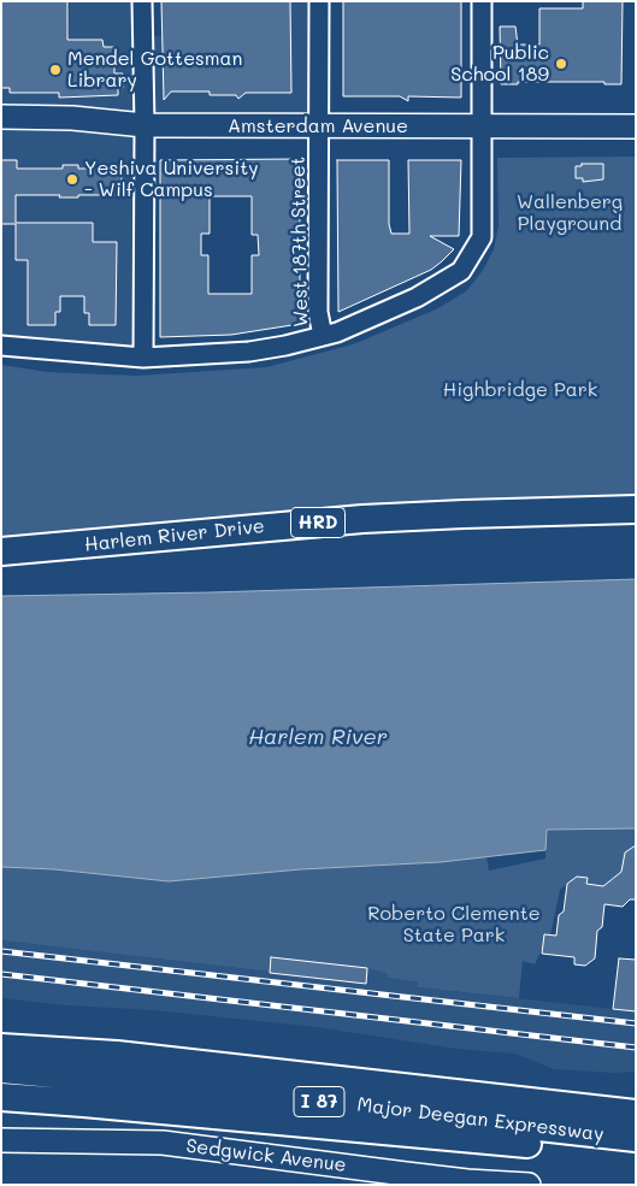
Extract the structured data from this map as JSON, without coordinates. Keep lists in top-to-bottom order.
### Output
{
  "streets": {
    "highway": [
      "HRD",
      "Harlem River Drive",
      "I 87",
      "Major Deegan Expressway"
    ],
    "main road": ["Amsterdam Avenue", "Sedgwick Avenue"],
    "street": ["West 187th Street"]
  },
  "crossings": [
    ["Amsterdam Avenue", "West 187th Street"]
  ],
  "water": ["Harlem River"],
  "parks": ["Wallenberg Playground", "Highbridge Park", "Roberto Clemente State Park"],
  "places": ["Public School 189", "Mendel Gottesman Library", "Yeshiva University - Wilf Campus"]
}
